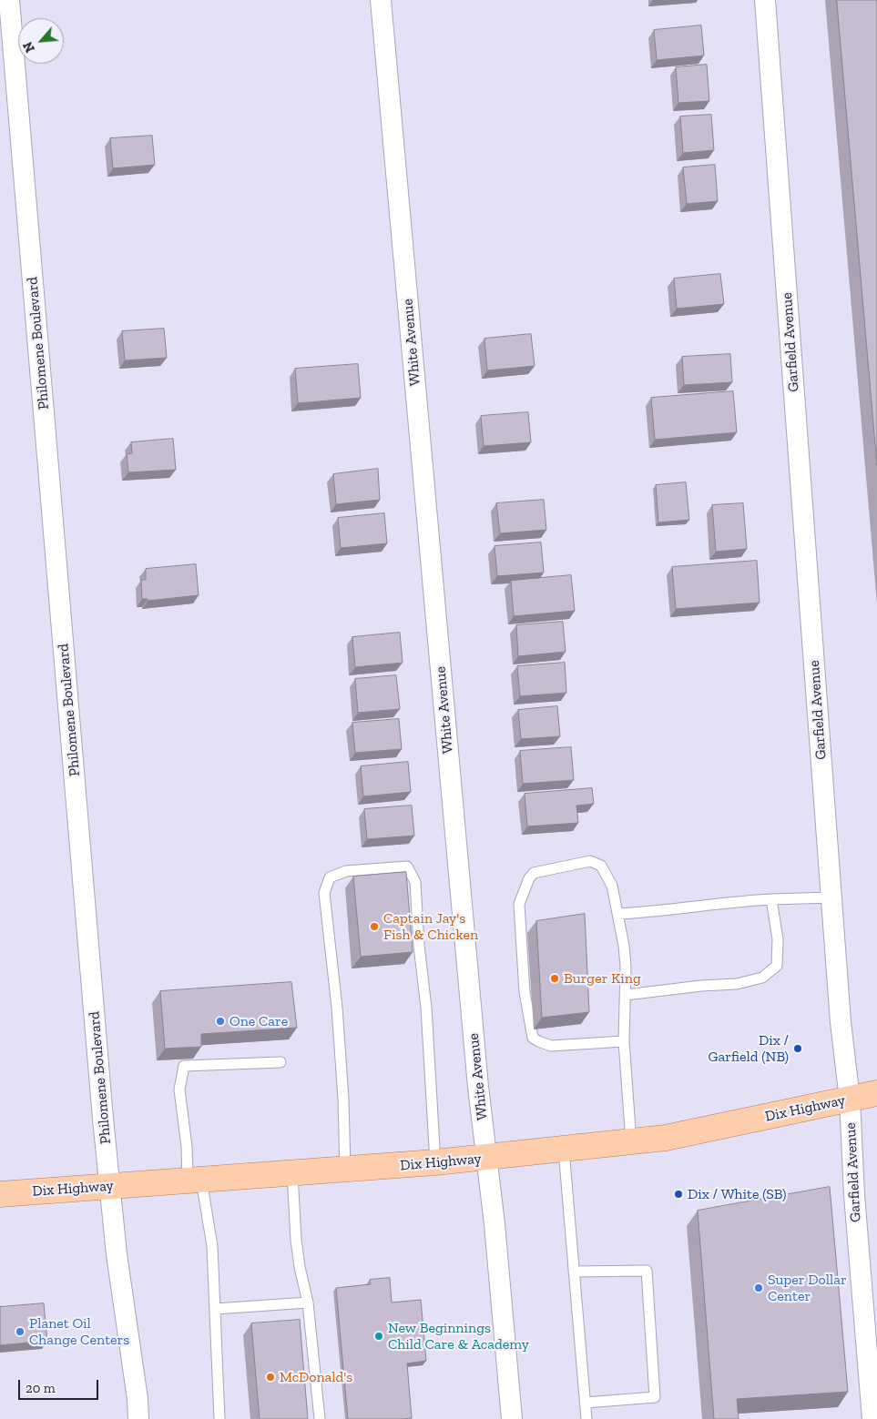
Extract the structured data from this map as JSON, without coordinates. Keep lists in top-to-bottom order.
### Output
{
  "streets": {
    "main road": ["Dix Highway"],
    "street": ["White Avenue", "Garfield Avenue", "Philomene Boulevard"]
  },
  "crossings": [
    ["White Avenue", "Dix Highway"],
    ["Garfield Avenue", "Dix Highway"],
    ["Philomene Boulevard", "Dix Highway"]
  ],
  "places": [
    "Captain Jay's Fish & Chicken",
    "Burger King",
    "One Care",
    "Dix / Garfield (NB)",
    "Dix / White (SB)",
    "Super Dollar Center",
    "Planet Oil Change Centers",
    "New Beginnings Child Care & Academy",
    "McDonald's"
  ],
  "scale_bar": "20 m",
  "north": "bottom left"
}
